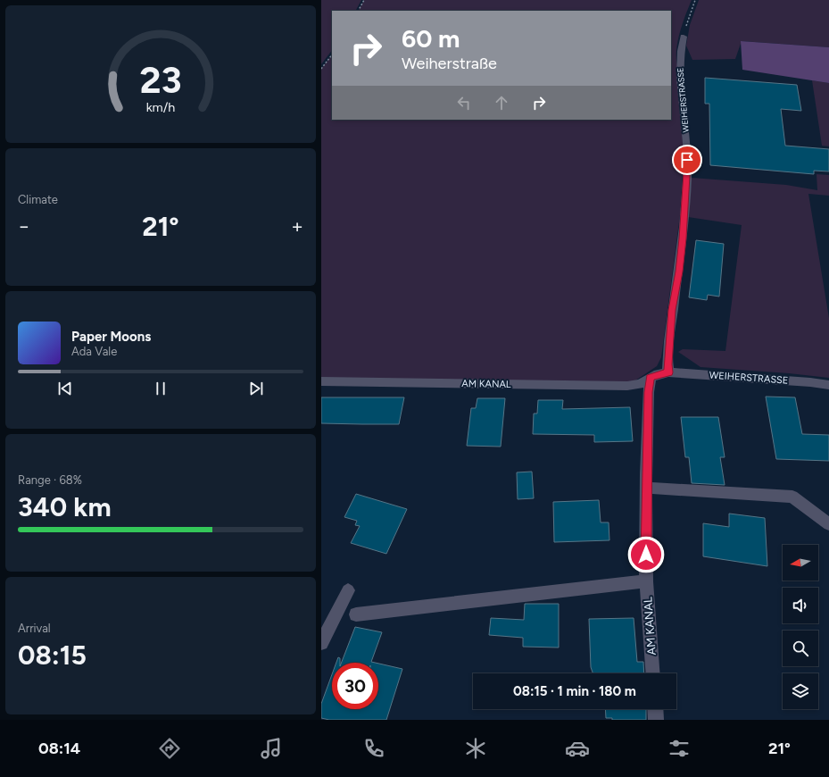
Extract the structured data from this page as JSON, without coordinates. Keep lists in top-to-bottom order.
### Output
{
  "streets": {
    "street": ["WEIHERSTRASSE", "AM KANAL"]
  },
  "crossings": [
    ["WEIHERSTRASSE", "AM KANAL"]
  ],
  "north": "left",
  "page": {
    "turn": ["60 m", "Weiherstraße"],
    "tile": [
      "Climate",
      ["Range · 68%", "340 km"],
      ["Arrival", "08:15"]
    ],
    "heat": ["−", "21°", "+"],
    "song": ["Paper Moons", "Ada Vale"],
    "limit": "30",
    "trip": "08:15 · 1 min · 180 m",
    "tabs": ["08:14", "21°"],
    "gauge": ["23", "km/h"]
  }
}
